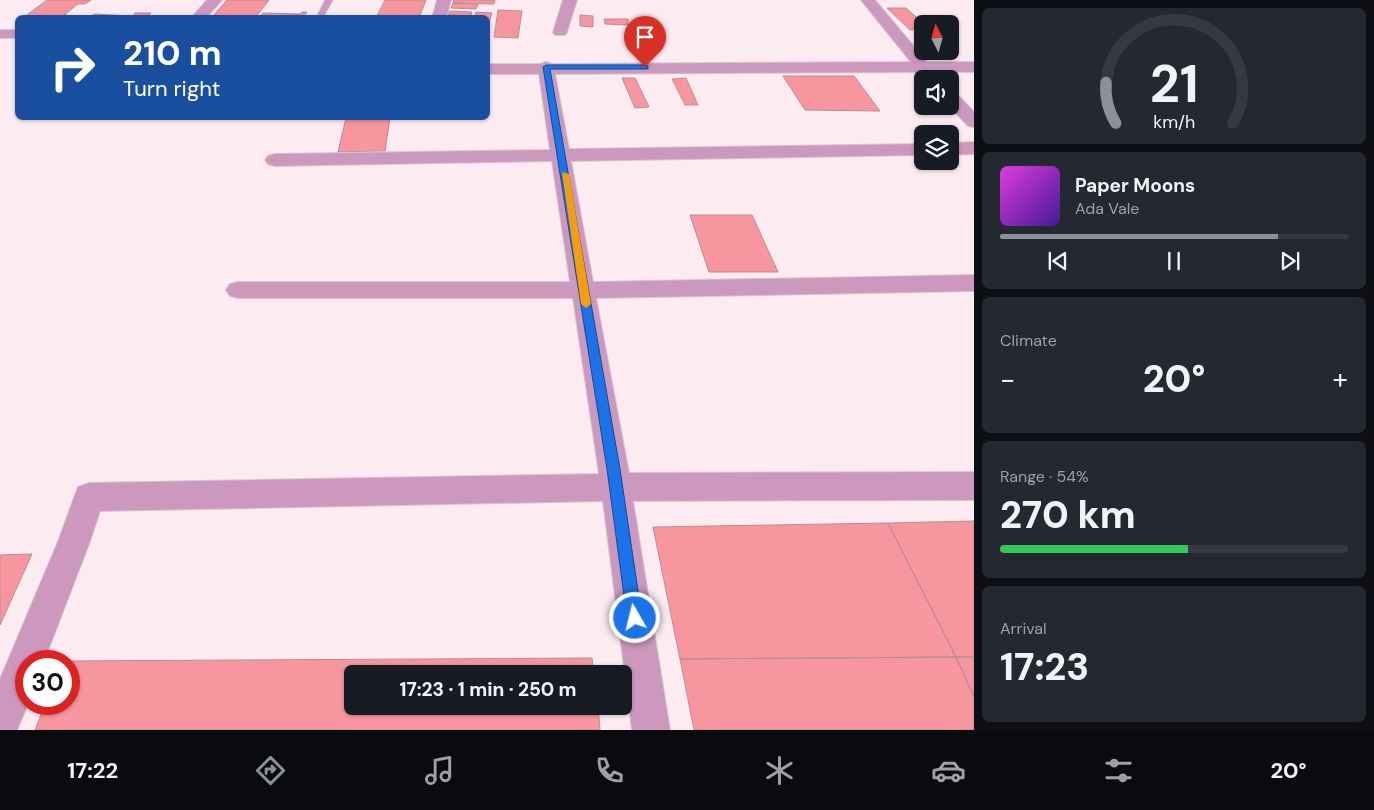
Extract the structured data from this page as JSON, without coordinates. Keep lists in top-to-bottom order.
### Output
{
  "north": "top",
  "page": {
    "turn": ["210 m", "Turn right"],
    "song": ["Paper Moons", "Ada Vale"],
    "tile": [
      "Climate",
      ["Range · 54%", "270 km"],
      ["Arrival", "17:23"]
    ],
    "heat": ["−", "20°", "+"],
    "limit": "30",
    "trip": "17:23 · 1 min · 250 m",
    "tabs": ["17:22", "20°"],
    "gauge": ["21", "km/h"]
  }
}
